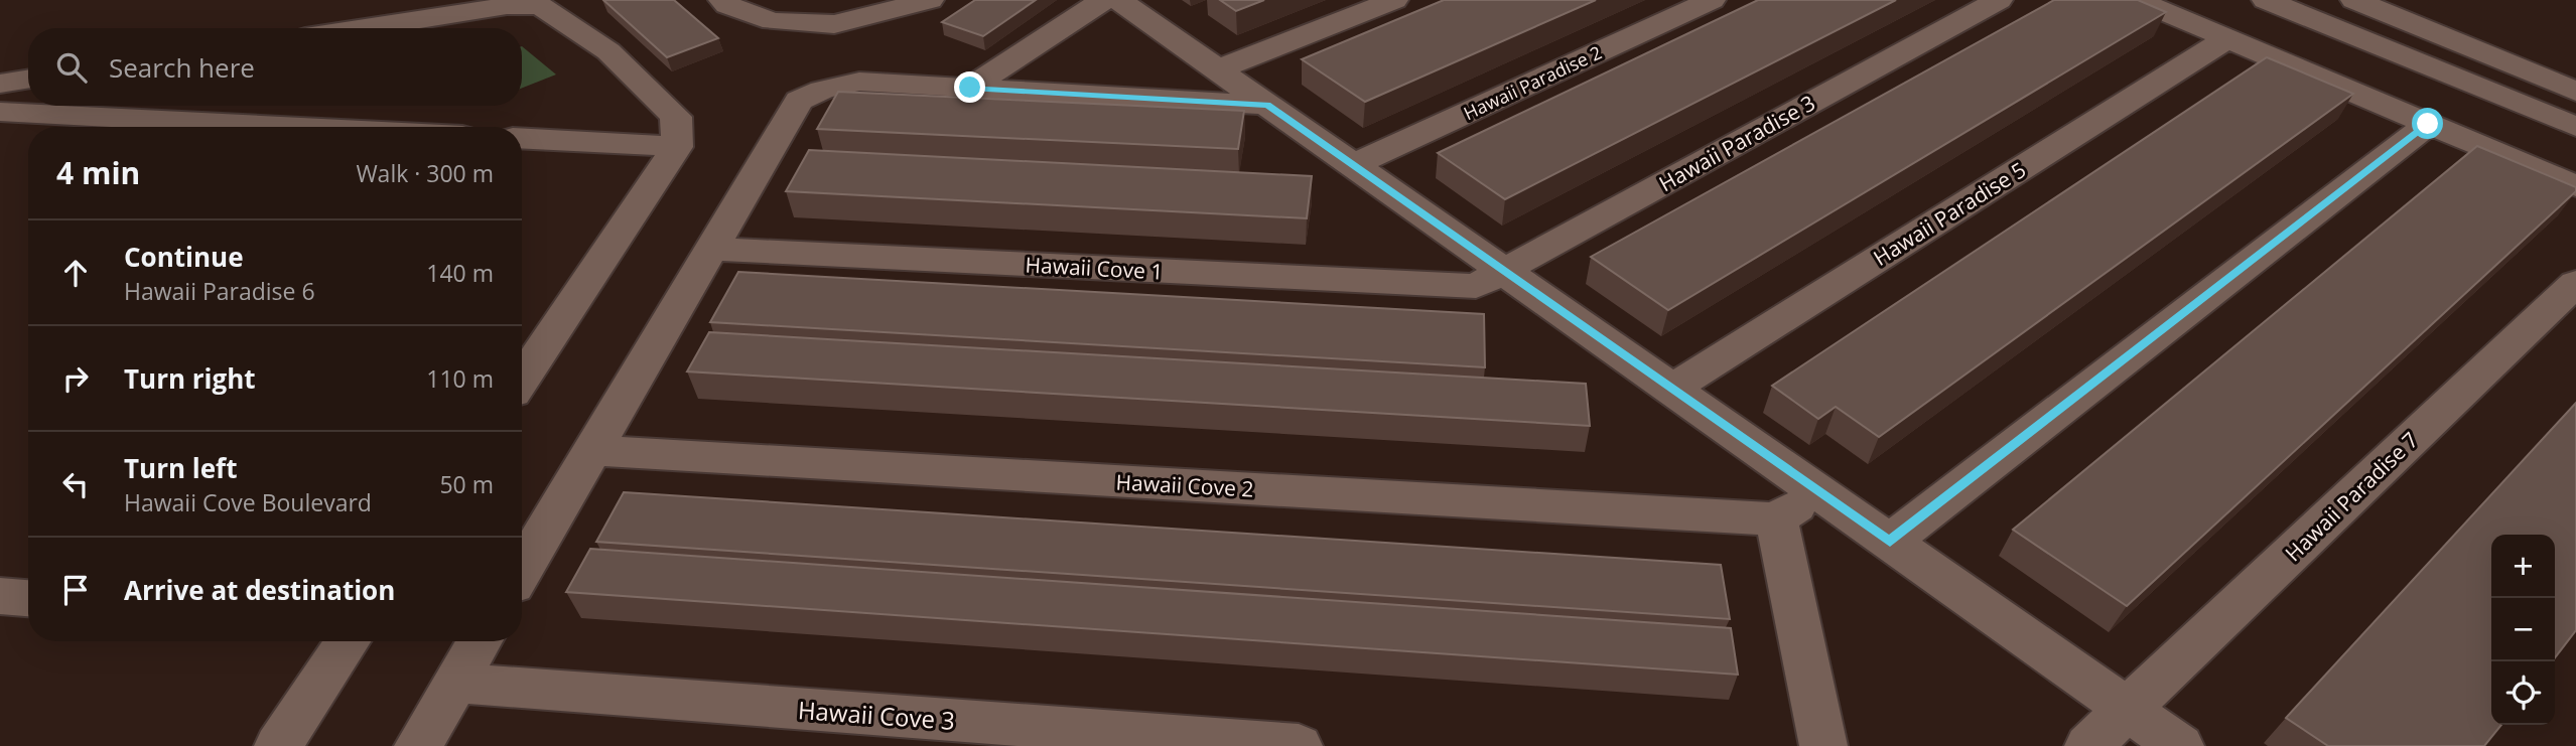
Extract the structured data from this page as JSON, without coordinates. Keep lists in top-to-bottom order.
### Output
{
  "streets": {
    "street": [
      "Hawaii Paradise 2",
      "Hawaii Paradise 3",
      "Hawaii Paradise 5",
      "Hawaii Cove 1",
      "Hawaii Cove 2",
      "Hawaii Paradise 7",
      "Hawaii Cove 3"
    ]
  },
  "crossings": [
    ["Hawaii Paradise 3", "Hawaii Cove 1"]
  ],
  "page": {
    "search": "Search here",
    "heading": ["4 min", "Walk · 300 m"],
    "list": [
      ["Continue", "Hawaii Paradise 6", "140 m"],
      ["Turn right", "110 m"],
      ["Turn left", "Hawaii Cove Boulevard", "50 m"],
      "Arrive at destination"
    ],
    "map_buttons": ["+", "−"]
  }
}
